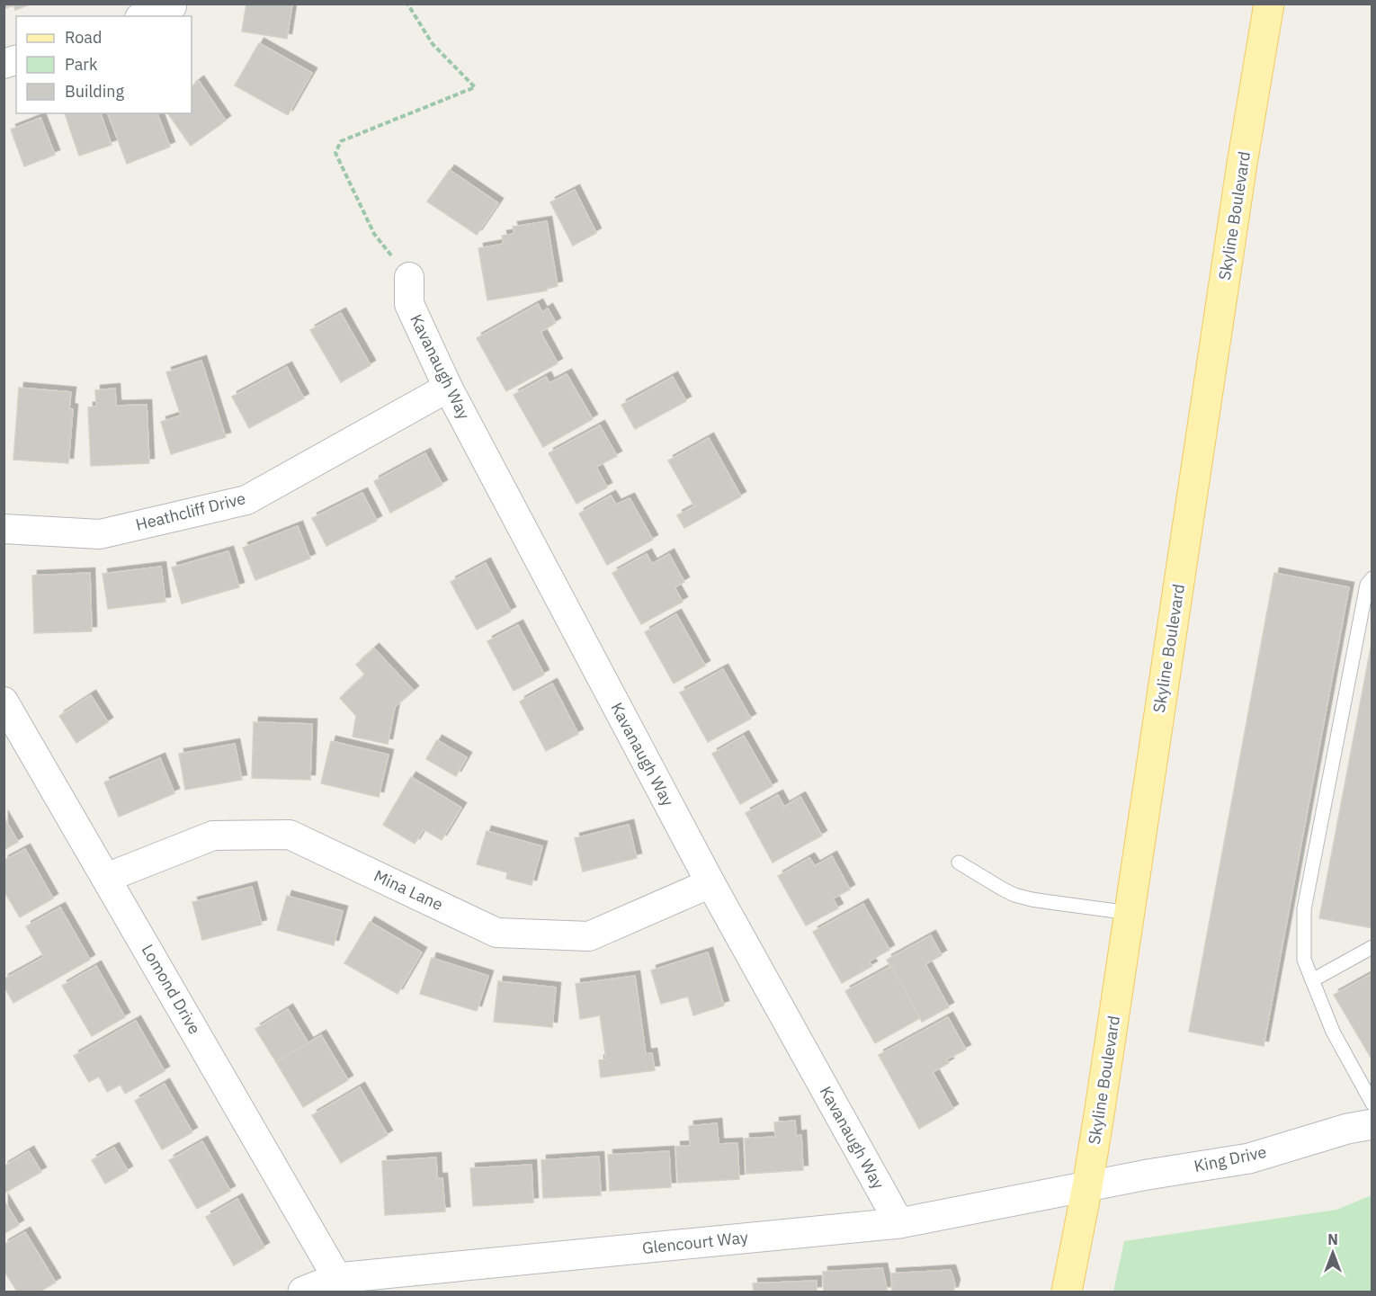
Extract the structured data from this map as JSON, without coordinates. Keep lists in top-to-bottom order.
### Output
{
  "streets": {
    "main road": ["Skyline Boulevard"],
    "street": [
      "Kavanaugh Way",
      "Heathcliff Drive",
      "Mina Lane",
      "Lomond Drive",
      "King Drive",
      "Glencourt Way"
    ]
  },
  "crossings": [
    ["Skyline Boulevard", "King Drive"],
    ["Skyline Boulevard", "Glencourt Way"],
    ["Kavanaugh Way", "Heathcliff Drive"],
    ["Kavanaugh Way", "Mina Lane"],
    ["Kavanaugh Way", "Glencourt Way"],
    ["Mina Lane", "Lomond Drive"],
    ["Lomond Drive", "Glencourt Way"],
    ["King Drive", "Glencourt Way"]
  ],
  "legend": ["Road", "Park", "Building"],
  "north": "top"
}
